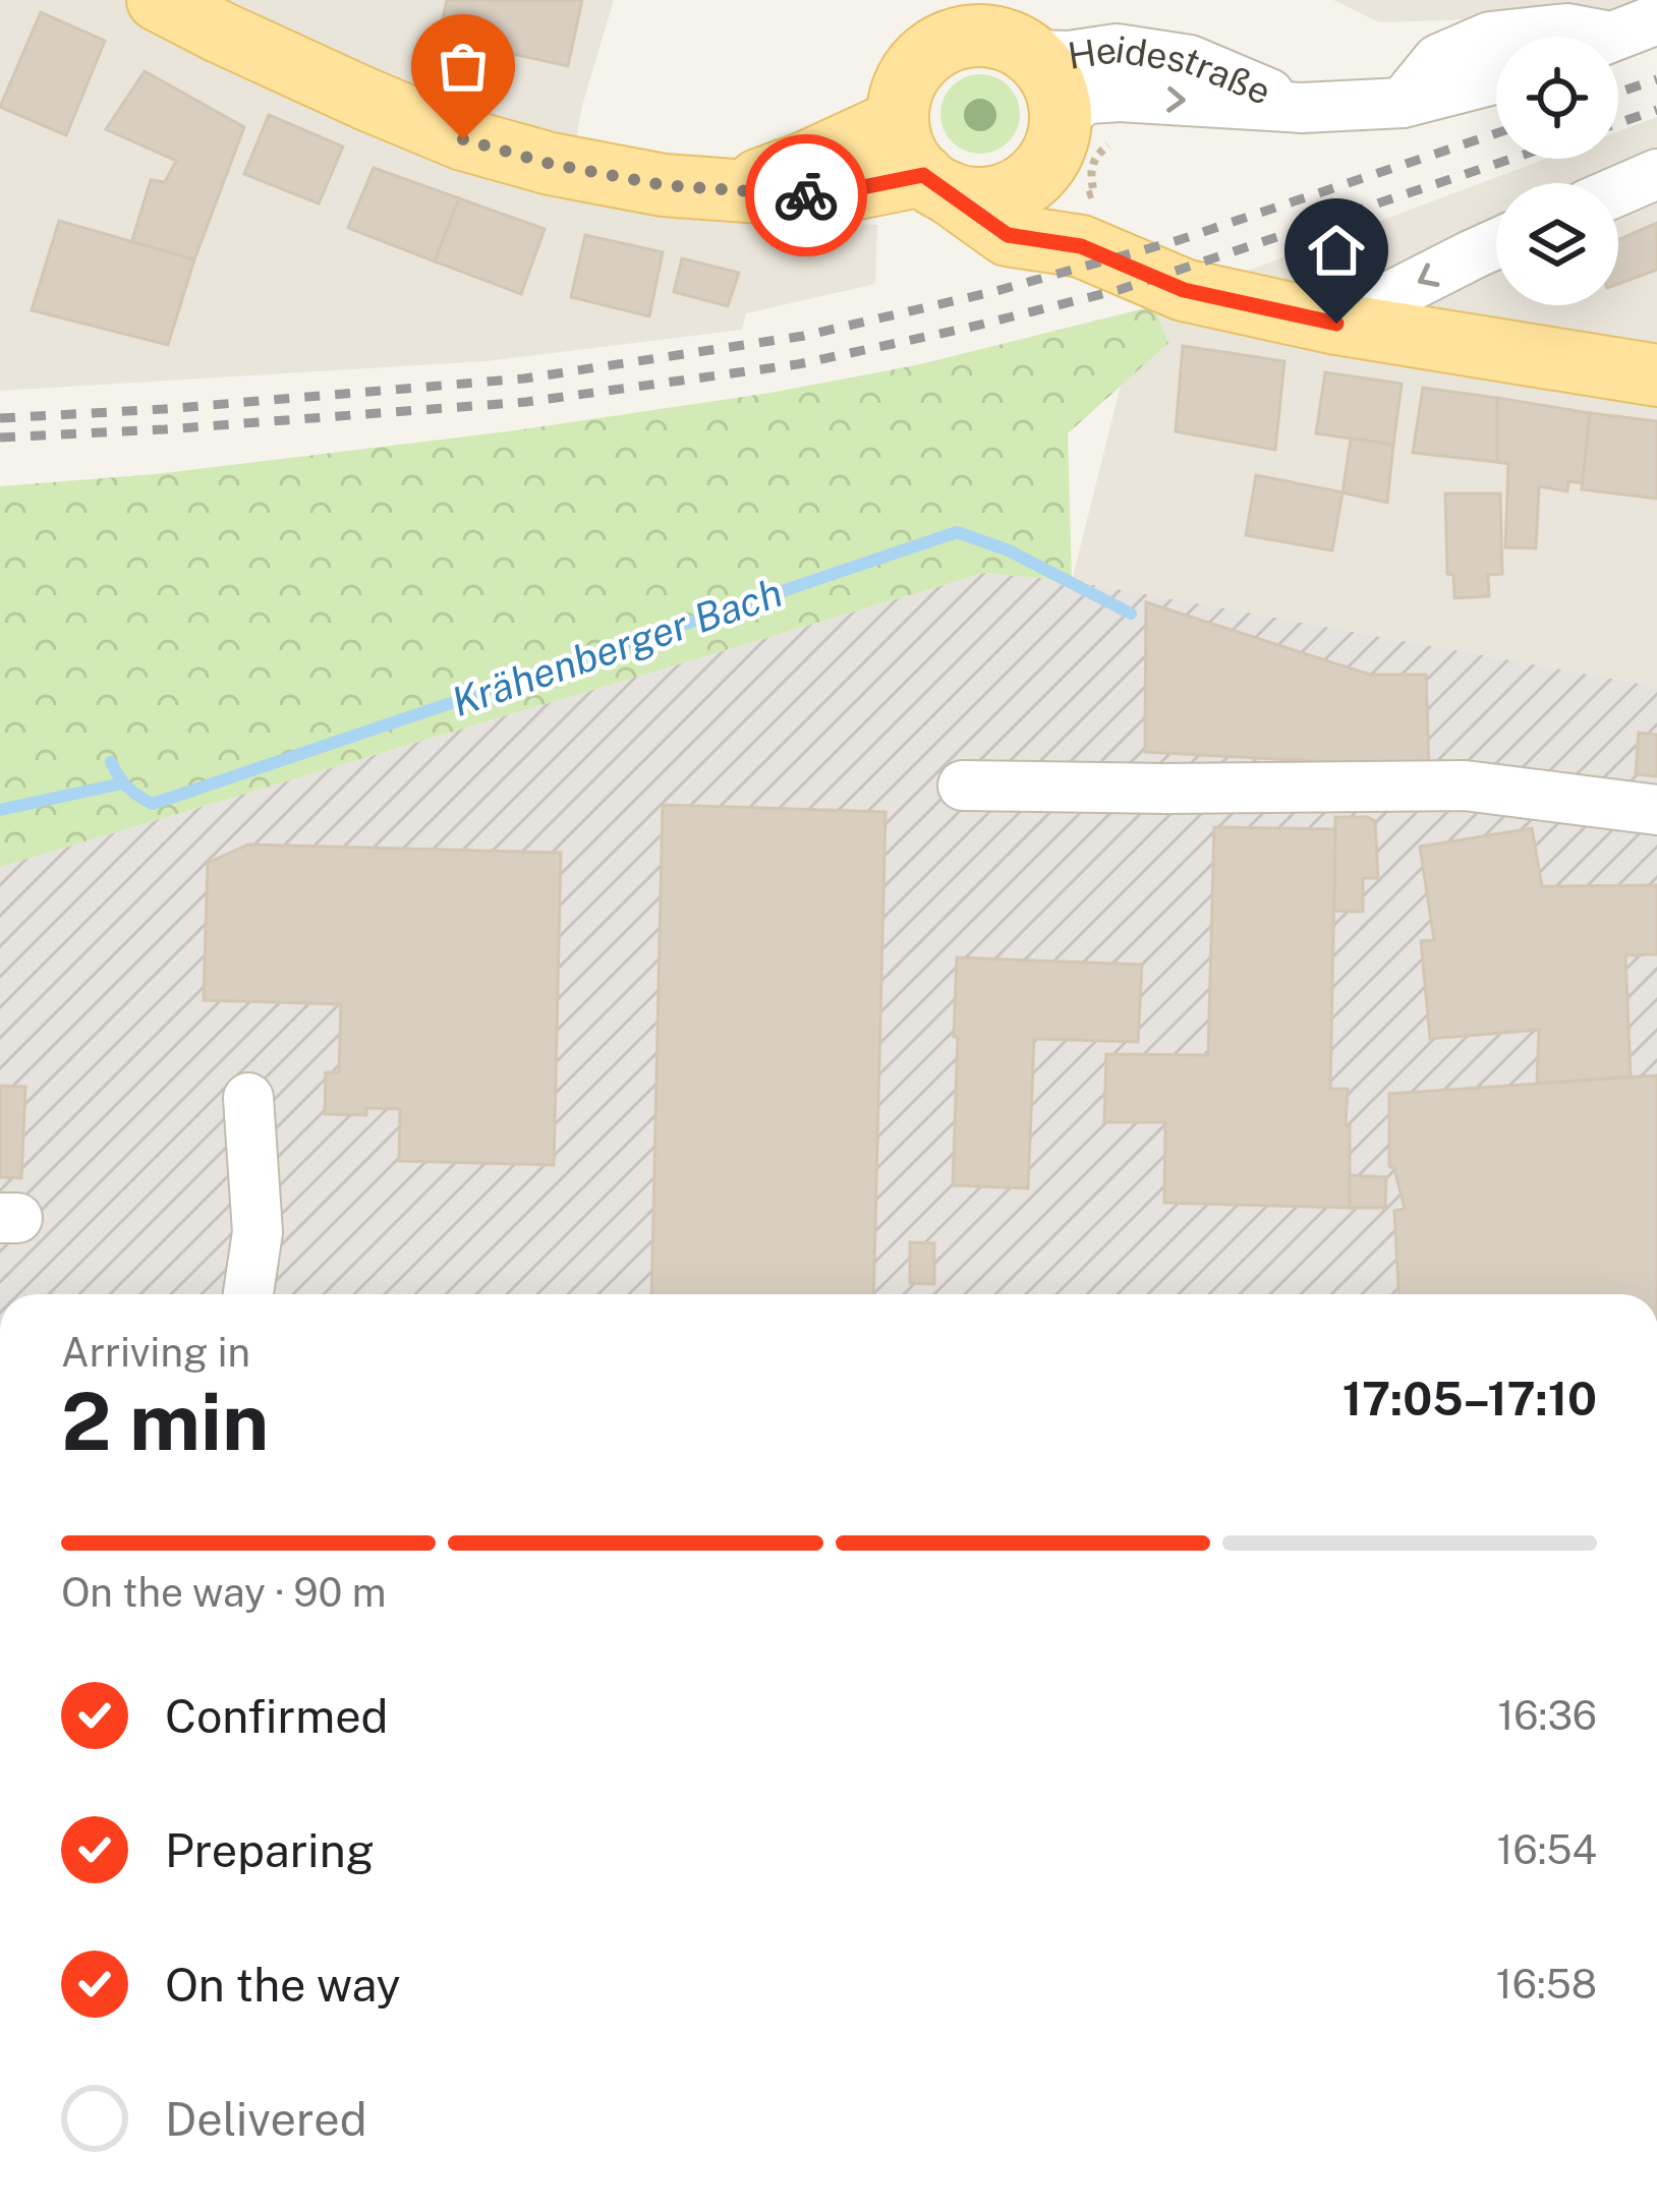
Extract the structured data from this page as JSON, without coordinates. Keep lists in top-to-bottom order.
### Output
{
  "streets": {
    "street": ["Heidestraße"]
  },
  "water": ["Krähenberger Bach"],
  "page": {
    "heading": ["2 min", "Arriving in", "17:05–17:10"],
    "bar": "On the way · 90 m",
    "list": [
      ["Confirmed", "16:36"],
      ["Preparing", "16:54"],
      ["On the way", "16:58"],
      "Delivered"
    ]
  }
}
